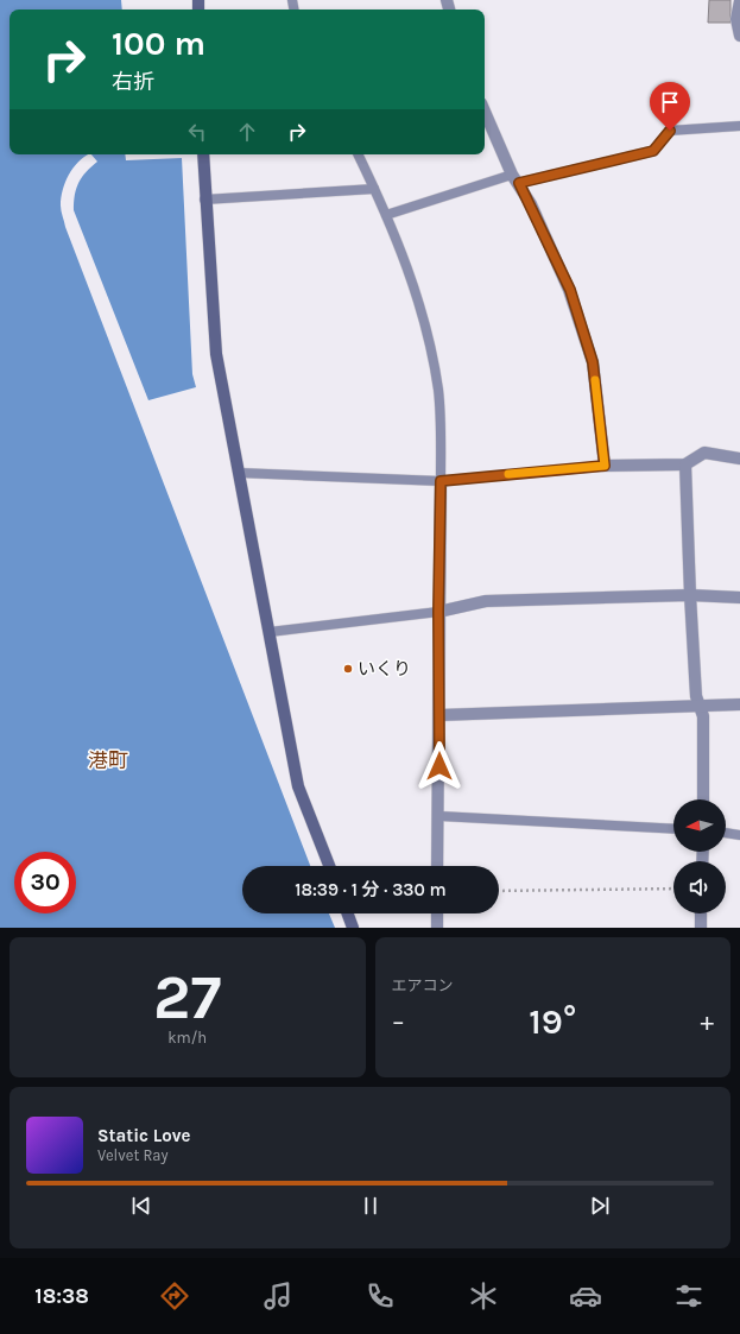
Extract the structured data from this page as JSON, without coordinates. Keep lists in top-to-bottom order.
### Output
{
  "districts": ["港町"],
  "places": ["いくり"],
  "north": "left",
  "page": {
    "turn": ["100 m", "右折"],
    "limit": "30",
    "trip": "18:39 · 1 分 · 330 m",
    "tile": [
      ["27", "km/h"],
      "エアコン"
    ],
    "heat": ["−", "19°", "+"],
    "song": ["Static Love", "Velvet Ray"],
    "tabs": "18:38"
  }
}
